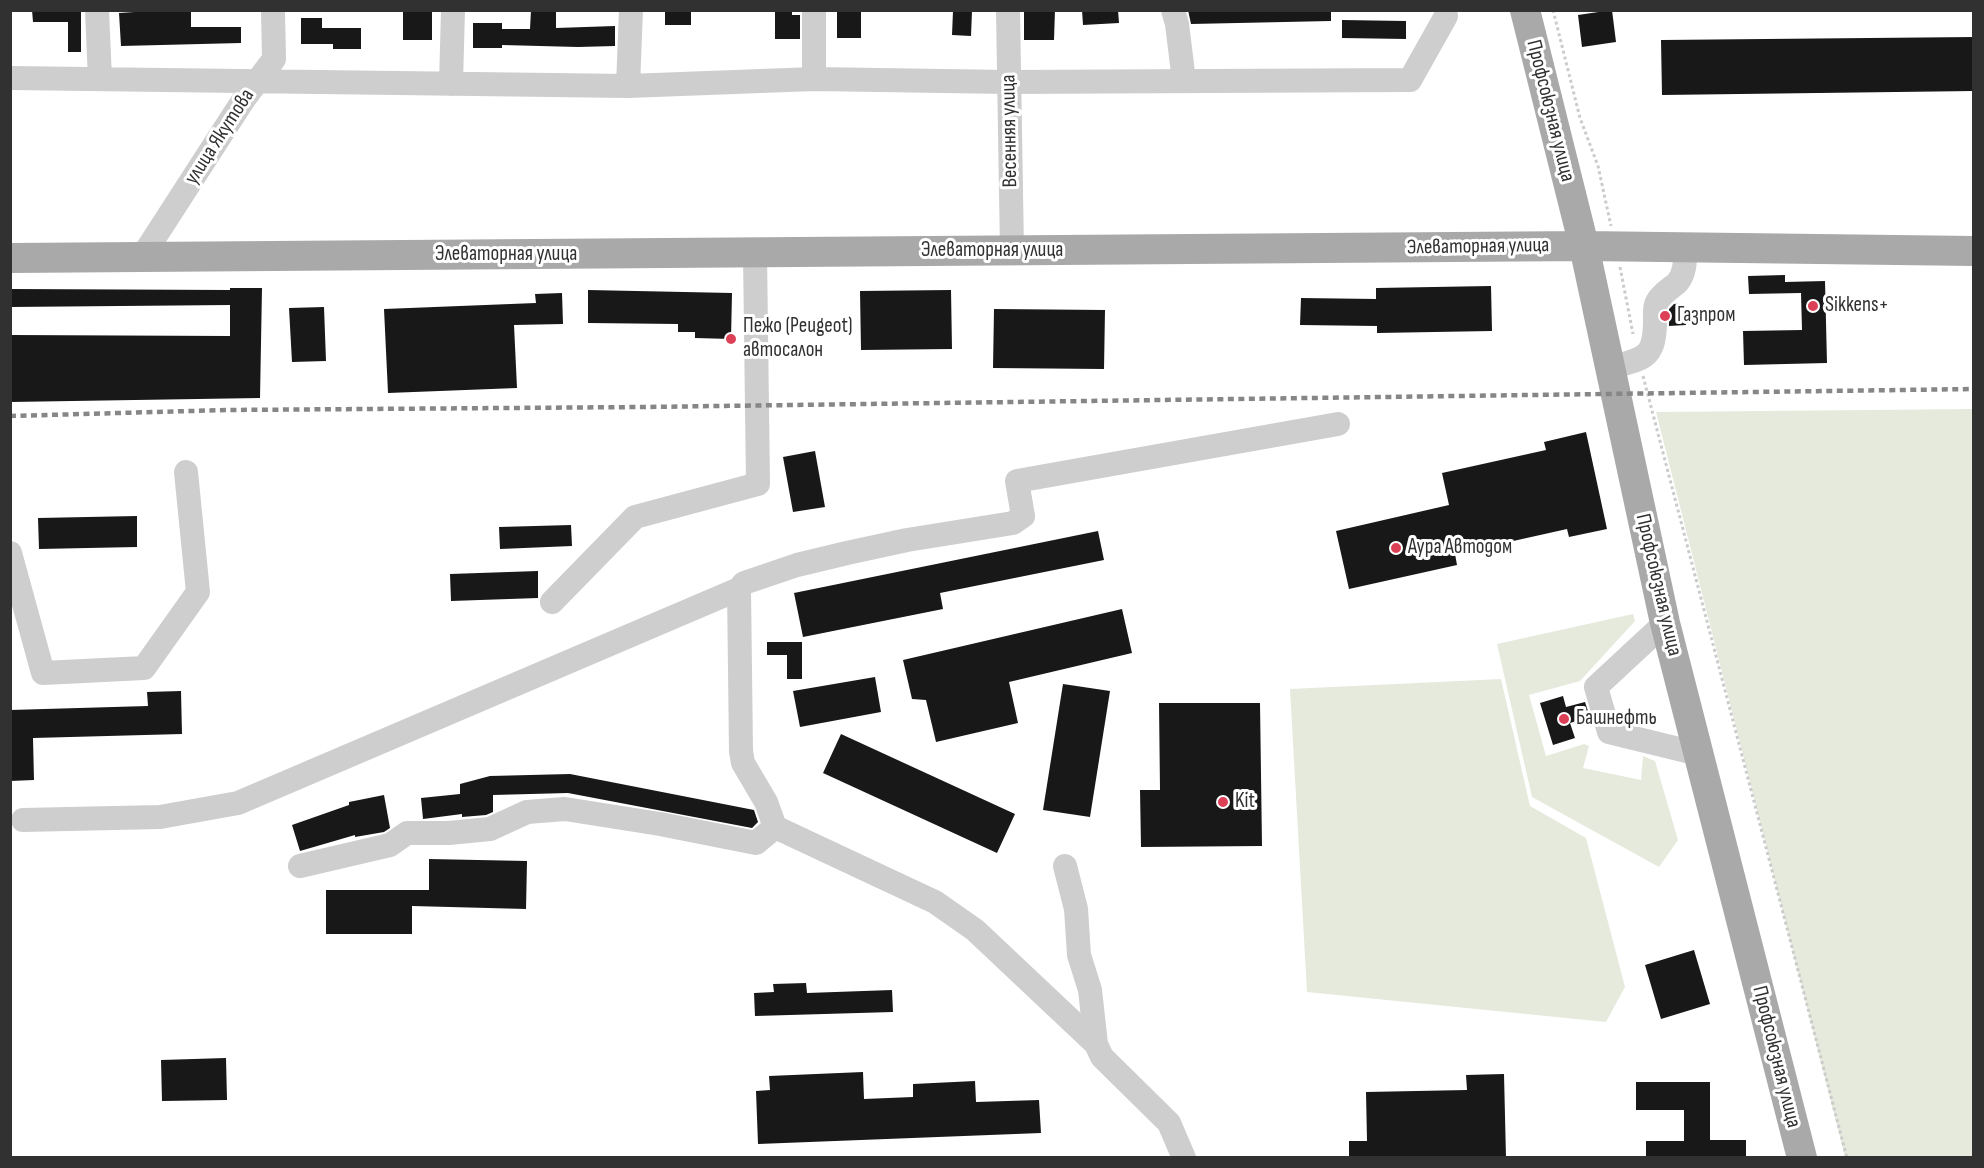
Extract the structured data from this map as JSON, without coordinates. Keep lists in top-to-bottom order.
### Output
{
  "streets": {
    "main road": ["Профсоюзная улица", "Элеваторная улица"],
    "street": ["Весенняя улица", "улица Якутова"]
  },
  "crossings": [
    ["Профсоюзная улица", "Элеваторная улица"],
    ["Весенняя улица", "Элеваторная улица"],
    ["улица Якутова", "Элеваторная улица"]
  ],
  "places": [
    "Sikkens+",
    "Газпром",
    "Пежо (Peugeot) автосалон",
    "Аура Автодом",
    "Башнефть",
    "Kit"
  ]
}
